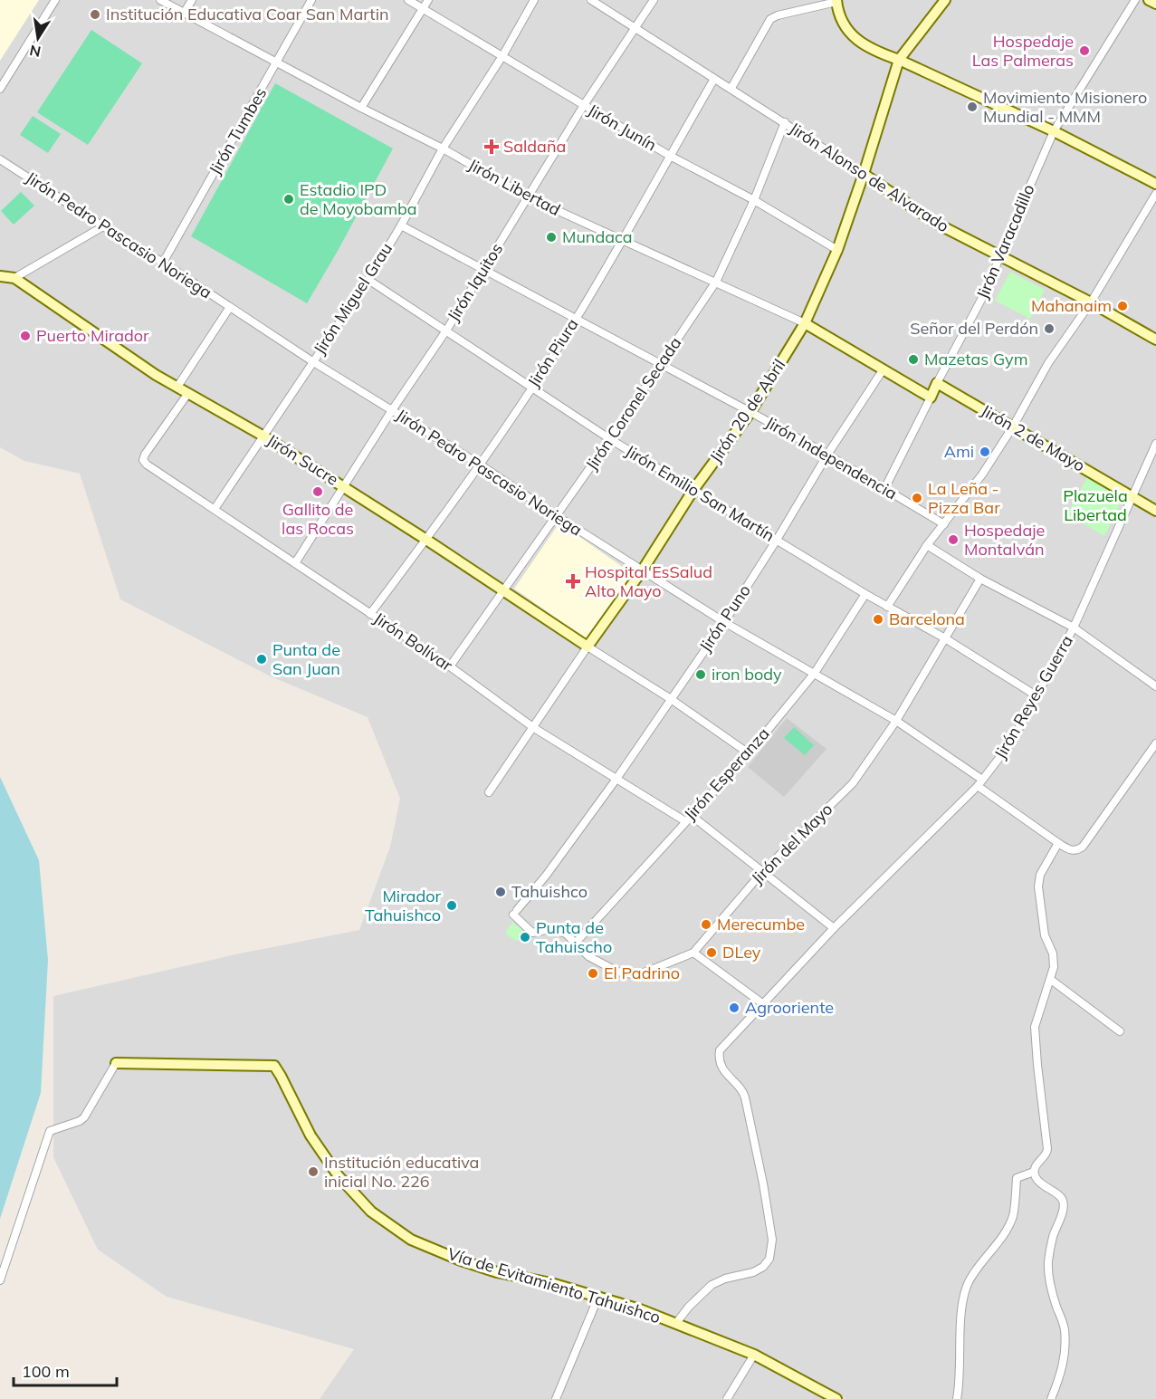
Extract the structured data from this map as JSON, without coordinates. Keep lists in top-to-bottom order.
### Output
{
  "streets": {
    "main road": [
      "Jirón Alonso de Alvarado",
      "Jirón Libertad",
      "Jirón Varacadillo",
      "Jirón 20 de Abril",
      "Jirón 2 de Mayo",
      "Jirón Sucre",
      "Vía de Evitamiento Tahuishco"
    ],
    "street": [
      "Jirón Junín",
      "Jirón Tumbes",
      "Jirón Pedro Pascasio Noriega",
      "Jirón Iquitos",
      "Jirón Miguel Grau",
      "Jirón Piura",
      "Jirón Coronel Secada",
      "Jirón Independencia",
      "Jirón Emilio San Martín",
      "Jirón Puno",
      "Jirón Bolívar",
      "Jirón Reyes Guerra",
      "Jirón Esperanza",
      "Jirón del Mayo"
    ]
  },
  "crossings": [
    ["Jirón Junín", "Jirón Iquitos"],
    ["Jirón Junín", "Jirón Miguel Grau"],
    ["Jirón Junín", "Jirón Piura"],
    ["Jirón Junín", "Jirón Coronel Secada"],
    ["Jirón Junín", "Jirón 20 de Abril"],
    ["Jirón Tumbes", "Jirón Libertad"],
    ["Jirón Tumbes", "Jirón Pedro Pascasio Noriega"],
    ["Jirón Alonso de Alvarado", "Jirón Varacadillo"],
    ["Jirón Alonso de Alvarado", "Jirón Iquitos"],
    ["Jirón Alonso de Alvarado", "Jirón Piura"],
    ["Jirón Alonso de Alvarado", "Jirón Coronel Secada"],
    ["Jirón Alonso de Alvarado", "Jirón 20 de Abril"],
    ["Jirón Libertad", "Jirón Varacadillo"],
    ["Jirón Libertad", "Jirón Iquitos"],
    ["Jirón Libertad", "Jirón Miguel Grau"],
    ["Jirón Libertad", "Jirón Piura"],
    ["Jirón Libertad", "Jirón Coronel Secada"],
    ["Jirón Libertad", "Jirón 20 de Abril"],
    ["Jirón Libertad", "Jirón Puno"],
    ["Jirón Pedro Pascasio Noriega", "Jirón Iquitos"],
    ["Jirón Pedro Pascasio Noriega", "Jirón Miguel Grau"],
    ["Jirón Pedro Pascasio Noriega", "Jirón Piura"],
    ["Jirón Pedro Pascasio Noriega", "Jirón Coronel Secada"],
    ["Jirón Pedro Pascasio Noriega", "Jirón 20 de Abril"],
    ["Jirón Pedro Pascasio Noriega", "Jirón Puno"],
    ["Jirón Pedro Pascasio Noriega", "Jirón Reyes Guerra"],
    ["Jirón Pedro Pascasio Noriega", "Jirón Esperanza"],
    ["Jirón Pedro Pascasio Noriega", "Jirón del Mayo"],
    ["Jirón Varacadillo", "Jirón 2 de Mayo"],
    ["Jirón Varacadillo", "Jirón Independencia"],
    ["Jirón Iquitos", "Jirón Independencia"],
    ["Jirón Iquitos", "Jirón Sucre"],
    ["Jirón Iquitos", "Jirón Emilio San Martín"],
    ["Jirón Iquitos", "Jirón Bolívar"],
    ["Jirón Miguel Grau", "Jirón Independencia"],
    ["Jirón Miguel Grau", "Jirón Sucre"],
    ["Jirón Miguel Grau", "Jirón Emilio San Martín"],
    ["Jirón Miguel Grau", "Jirón Bolívar"],
    ["Jirón Piura", "Jirón Independencia"],
    ["Jirón Piura", "Jirón Sucre"],
    ["Jirón Piura", "Jirón Emilio San Martín"],
    ["Jirón Piura", "Jirón Bolívar"],
    ["Jirón Coronel Secada", "Jirón Independencia"],
    ["Jirón Coronel Secada", "Jirón Sucre"],
    ["Jirón Coronel Secada", "Jirón Emilio San Martín"],
    ["Jirón Coronel Secada", "Jirón Bolívar"],
    ["Jirón 20 de Abril", "Jirón Independencia"],
    ["Jirón 20 de Abril", "Jirón Sucre"],
    ["Jirón 20 de Abril", "Jirón Emilio San Martín"],
    ["Jirón 20 de Abril", "Jirón Bolívar"],
    ["Jirón 2 de Mayo", "Jirón Reyes Guerra"],
    ["Jirón Independencia", "Jirón Puno"],
    ["Jirón Sucre", "Jirón Bolívar"],
    ["Jirón Emilio San Martín", "Jirón Puno"],
    ["Jirón Emilio San Martín", "Jirón Reyes Guerra"],
    ["Jirón Emilio San Martín", "Jirón Esperanza"],
    ["Jirón Emilio San Martín", "Jirón del Mayo"],
    ["Jirón Puno", "Jirón Bolívar"],
    ["Jirón Puno", "Jirón del Mayo"],
    ["Jirón Bolívar", "Jirón Esperanza"],
    ["Jirón Reyes Guerra", "Vía de Evitamiento Tahuishco"],
    ["Jirón Esperanza", "Jirón del Mayo"]
  ],
  "parks": ["Plazuela Libertad"],
  "places": {
    "other": [
      "Institución Educativa Coar San Martin",
      "Hospedaje Las Palmeras",
      "Movimiento Misionero Mundial - MMM",
      "Estadio IPD de Moyobamba",
      "Mundaca",
      "Mahanaim",
      "Señor del Perdón",
      "Puerto Mirador",
      "Mazetas Gym",
      "Ami",
      "Gallito de las Rocas",
      "La Leña - Pizza Bar",
      "Hospedaje Montalván",
      "Barcelona",
      "Punta de San Juan",
      "iron body",
      "Tahuishco",
      "Mirador Tahuishco",
      "Merecumbe",
      "Punta de Tahuischo",
      "DLey",
      "El Padrino",
      "Agrooriente",
      "Institución educativa inicial No. 226"
    ],
    "health": ["Saldaña", "Hospital EsSalud Alto Mayo"]
  },
  "scale_bar": "100 m",
  "north": "bottom"
}
